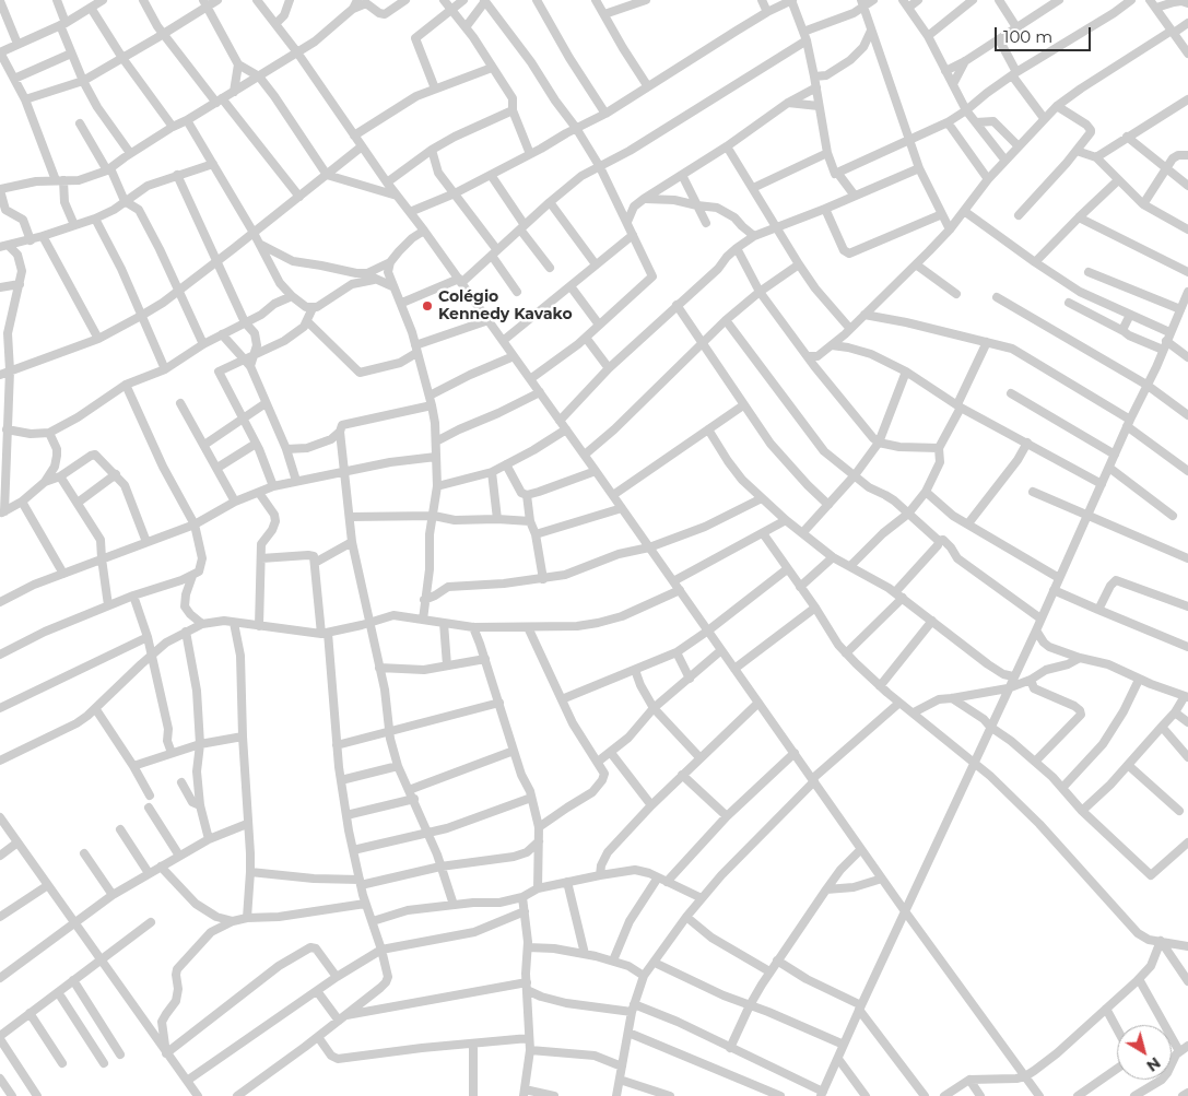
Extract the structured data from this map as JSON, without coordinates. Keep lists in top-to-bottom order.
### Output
{
  "places": ["Colégio Kennedy Kavako"],
  "scale_bar": "100 m",
  "north": "bottom right"
}
